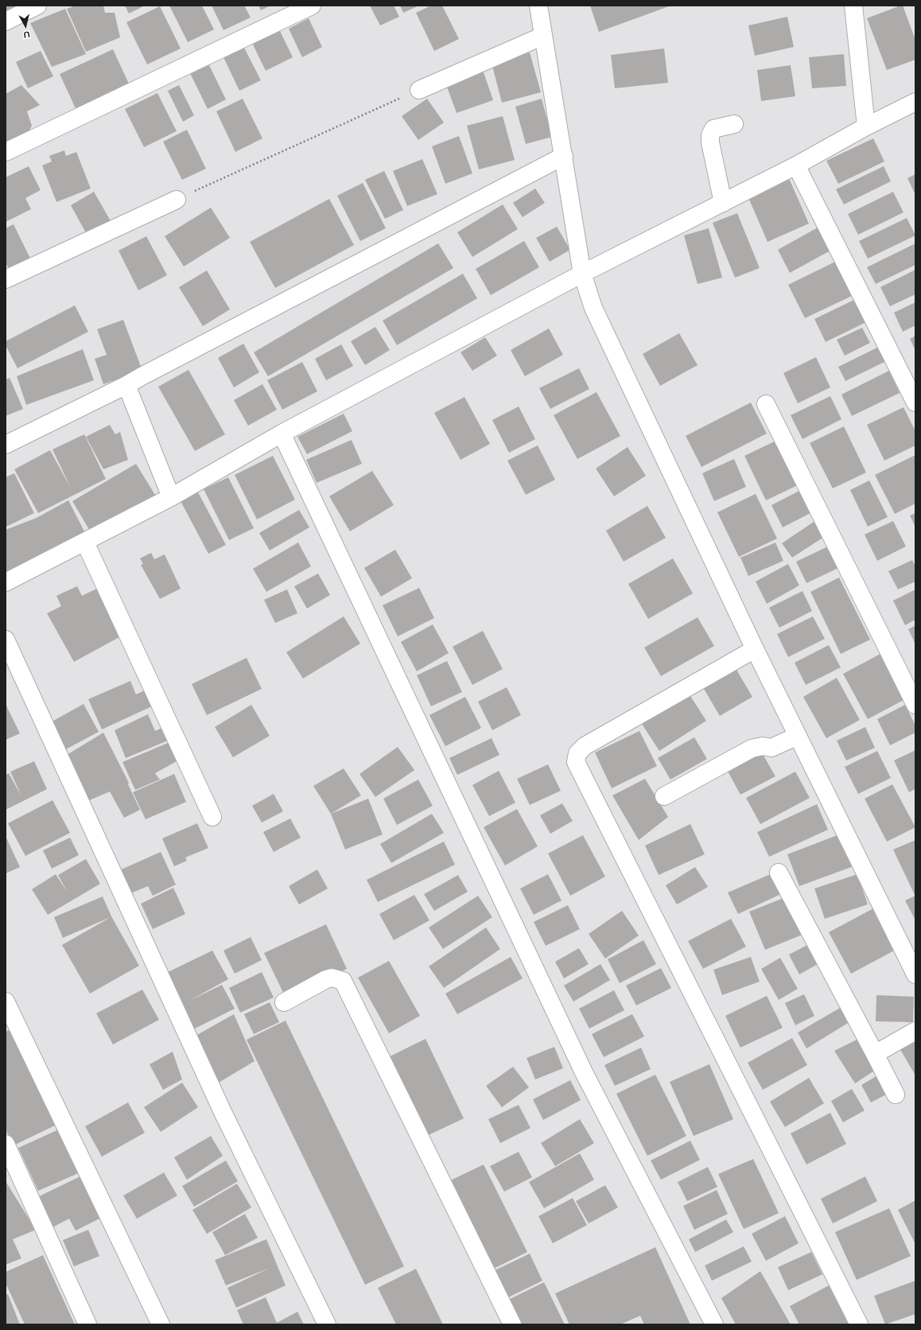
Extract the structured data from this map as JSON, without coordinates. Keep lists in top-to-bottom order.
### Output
{
  "north": "bottom"
}
